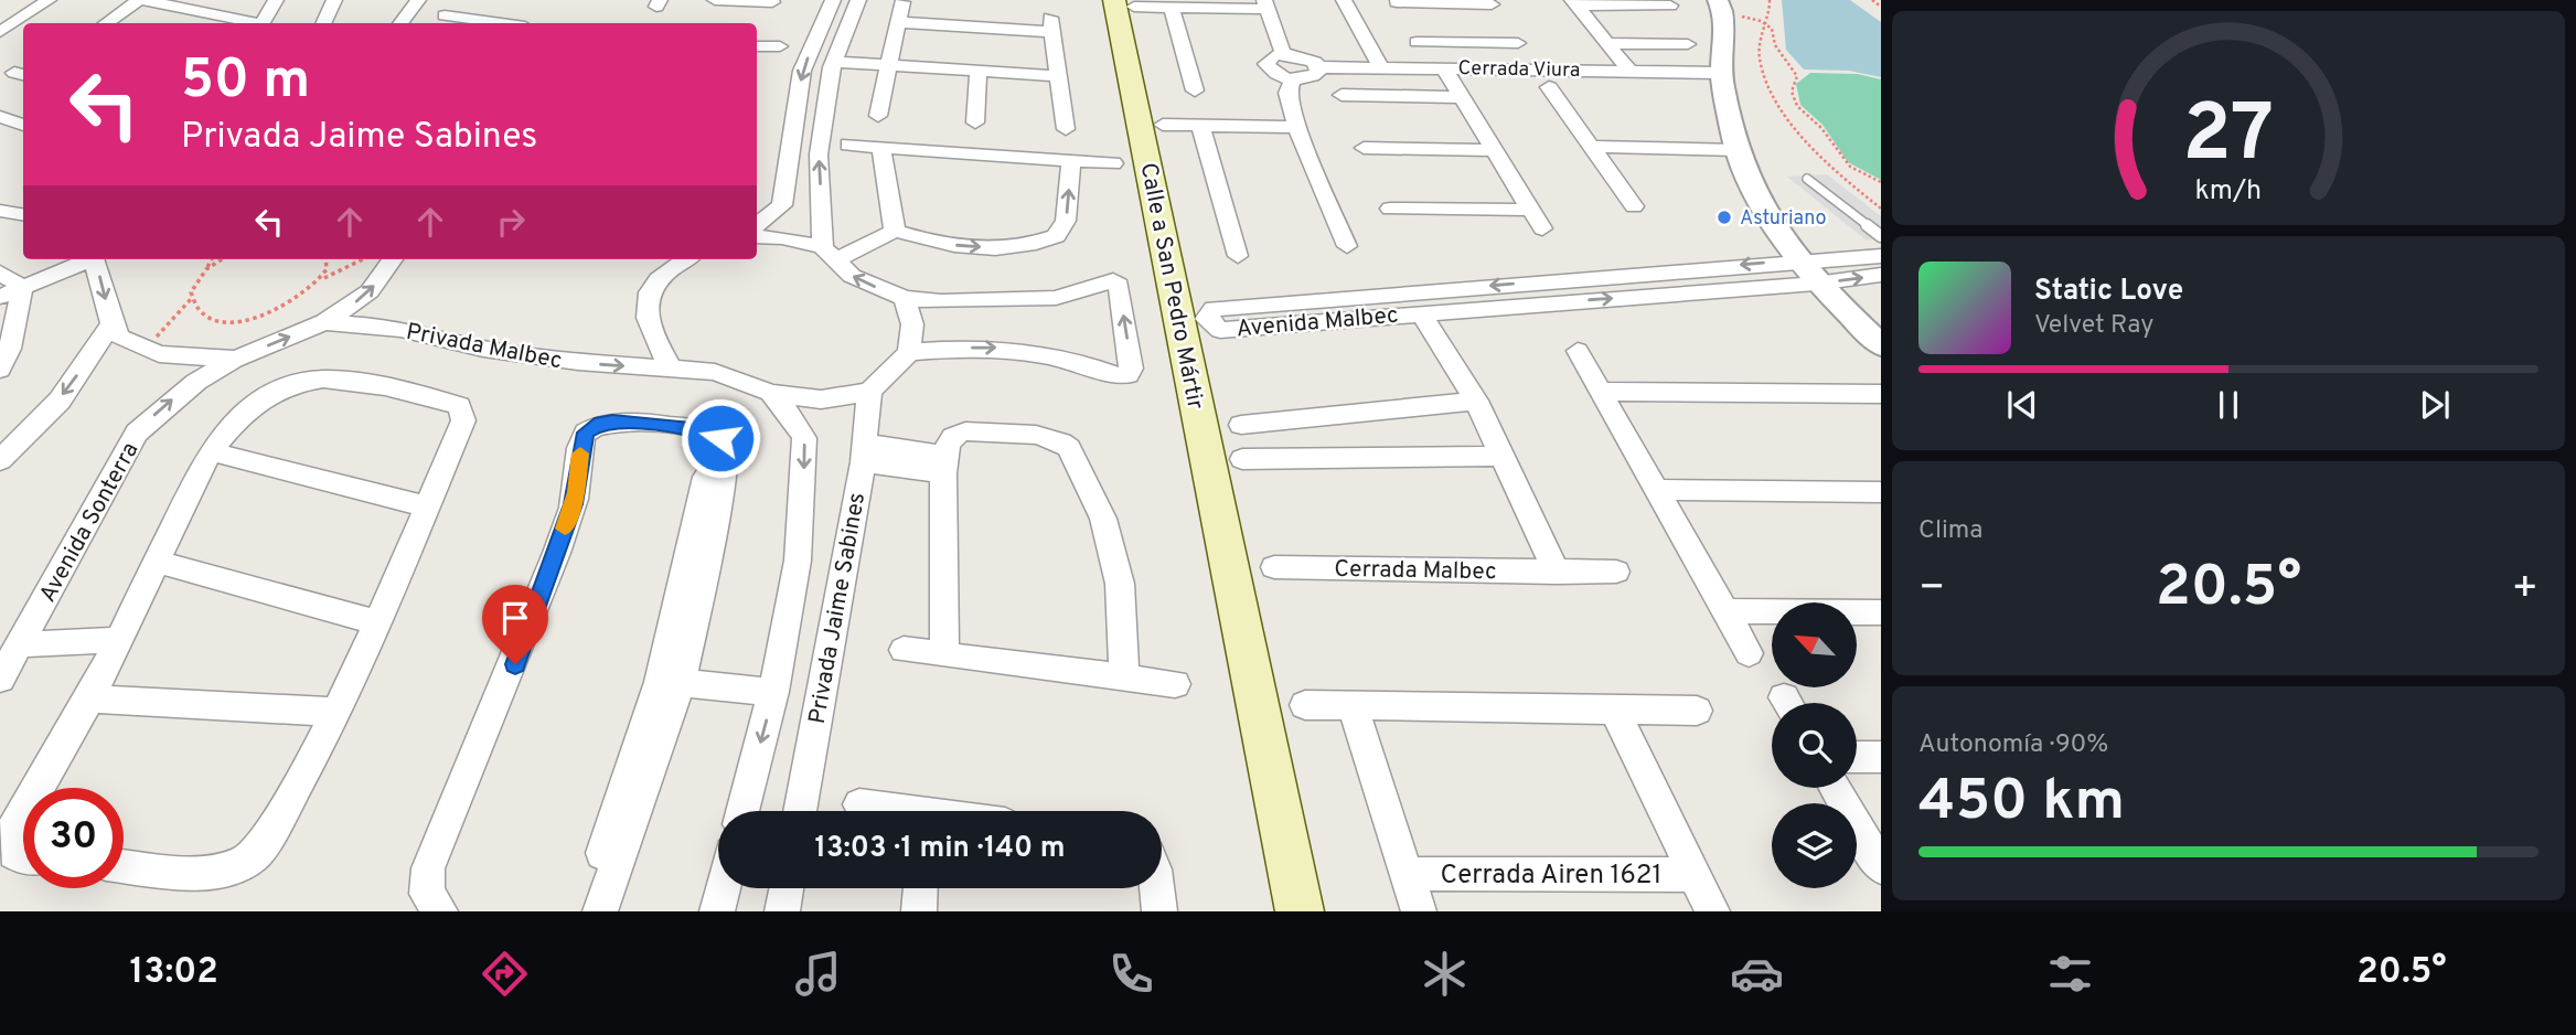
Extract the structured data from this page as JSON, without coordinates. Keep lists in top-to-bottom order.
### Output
{
  "streets": {
    "main road": ["Calle a San Pedro Mártir"],
    "street": [
      "Cerrada Viura",
      "Avenida Malbec",
      "Privada Malbec",
      "Avenida Sonterra",
      "Cerrada Malbec",
      "Privada Jaime Sabines",
      "Cerrada Airen 1621"
    ]
  },
  "crossings": [
    ["Privada Malbec", "Avenida Sonterra"],
    ["Privada Malbec", "Privada Jaime Sabines"]
  ],
  "places": ["Asturiano"],
  "north": "top left",
  "page": {
    "turn": ["50 m", "Privada Jaime Sabines"],
    "song": ["Static Love", "Velvet Ray"],
    "tile": [
      "Clima",
      ["Autonomía · 90%", "450 km"]
    ],
    "heat": ["−", "20.5°", "+"],
    "limit": "30",
    "trip": "13:03 · 1 min · 140 m",
    "tabs": ["13:02", "20.5°"],
    "gauge": ["27", "km/h"]
  }
}
